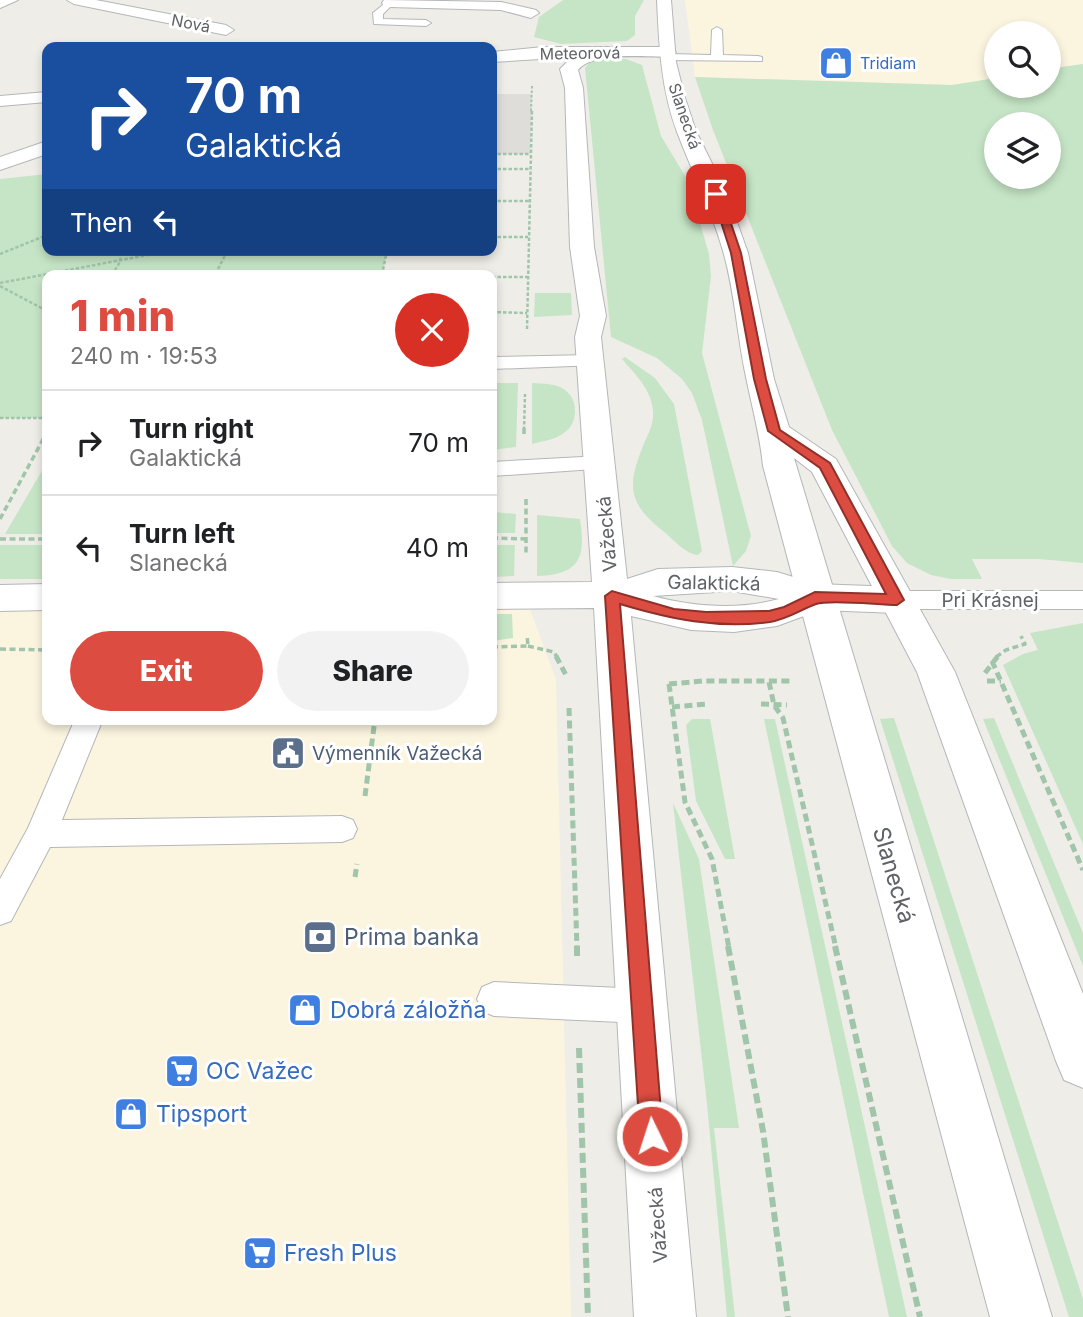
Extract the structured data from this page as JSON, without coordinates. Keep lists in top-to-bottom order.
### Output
{
  "streets": {
    "street": [
      "Nová",
      "Meteorová",
      "Slanecká",
      "Važecká",
      "Galaktická"
    ],
    "lane": ["Pri Krásnej"]
  },
  "crossings": [
    ["Meteorová", "Slanecká"],
    ["Meteorová", "Važecká"],
    ["Slanecká", "Galaktická"],
    ["Važecká", "Galaktická"],
    ["Galaktická", "Pri Krásnej"]
  ],
  "places": {
    "shop": ["Tridiam", "Dobrá záložňa", "Tipsport"],
    "public building": ["Výmenník Važecká"],
    "bank": ["Prima banka"],
    "supermarket": ["OC Važec", "Fresh Plus"]
  },
  "page": {
    "turn": ["70 m", "Galaktická"],
    "then": "Then",
    "heading": ["1 min", "240 m · 19:53"],
    "list": [
      {
        "name": "Turn right",
        "note": "Galaktická",
        "value": "70 m"
      },
      {
        "name": "Turn left",
        "note": "Slanecká",
        "value": "40 m"
      }
    ],
    "buttons": ["Exit", "Share"]
  }
}
